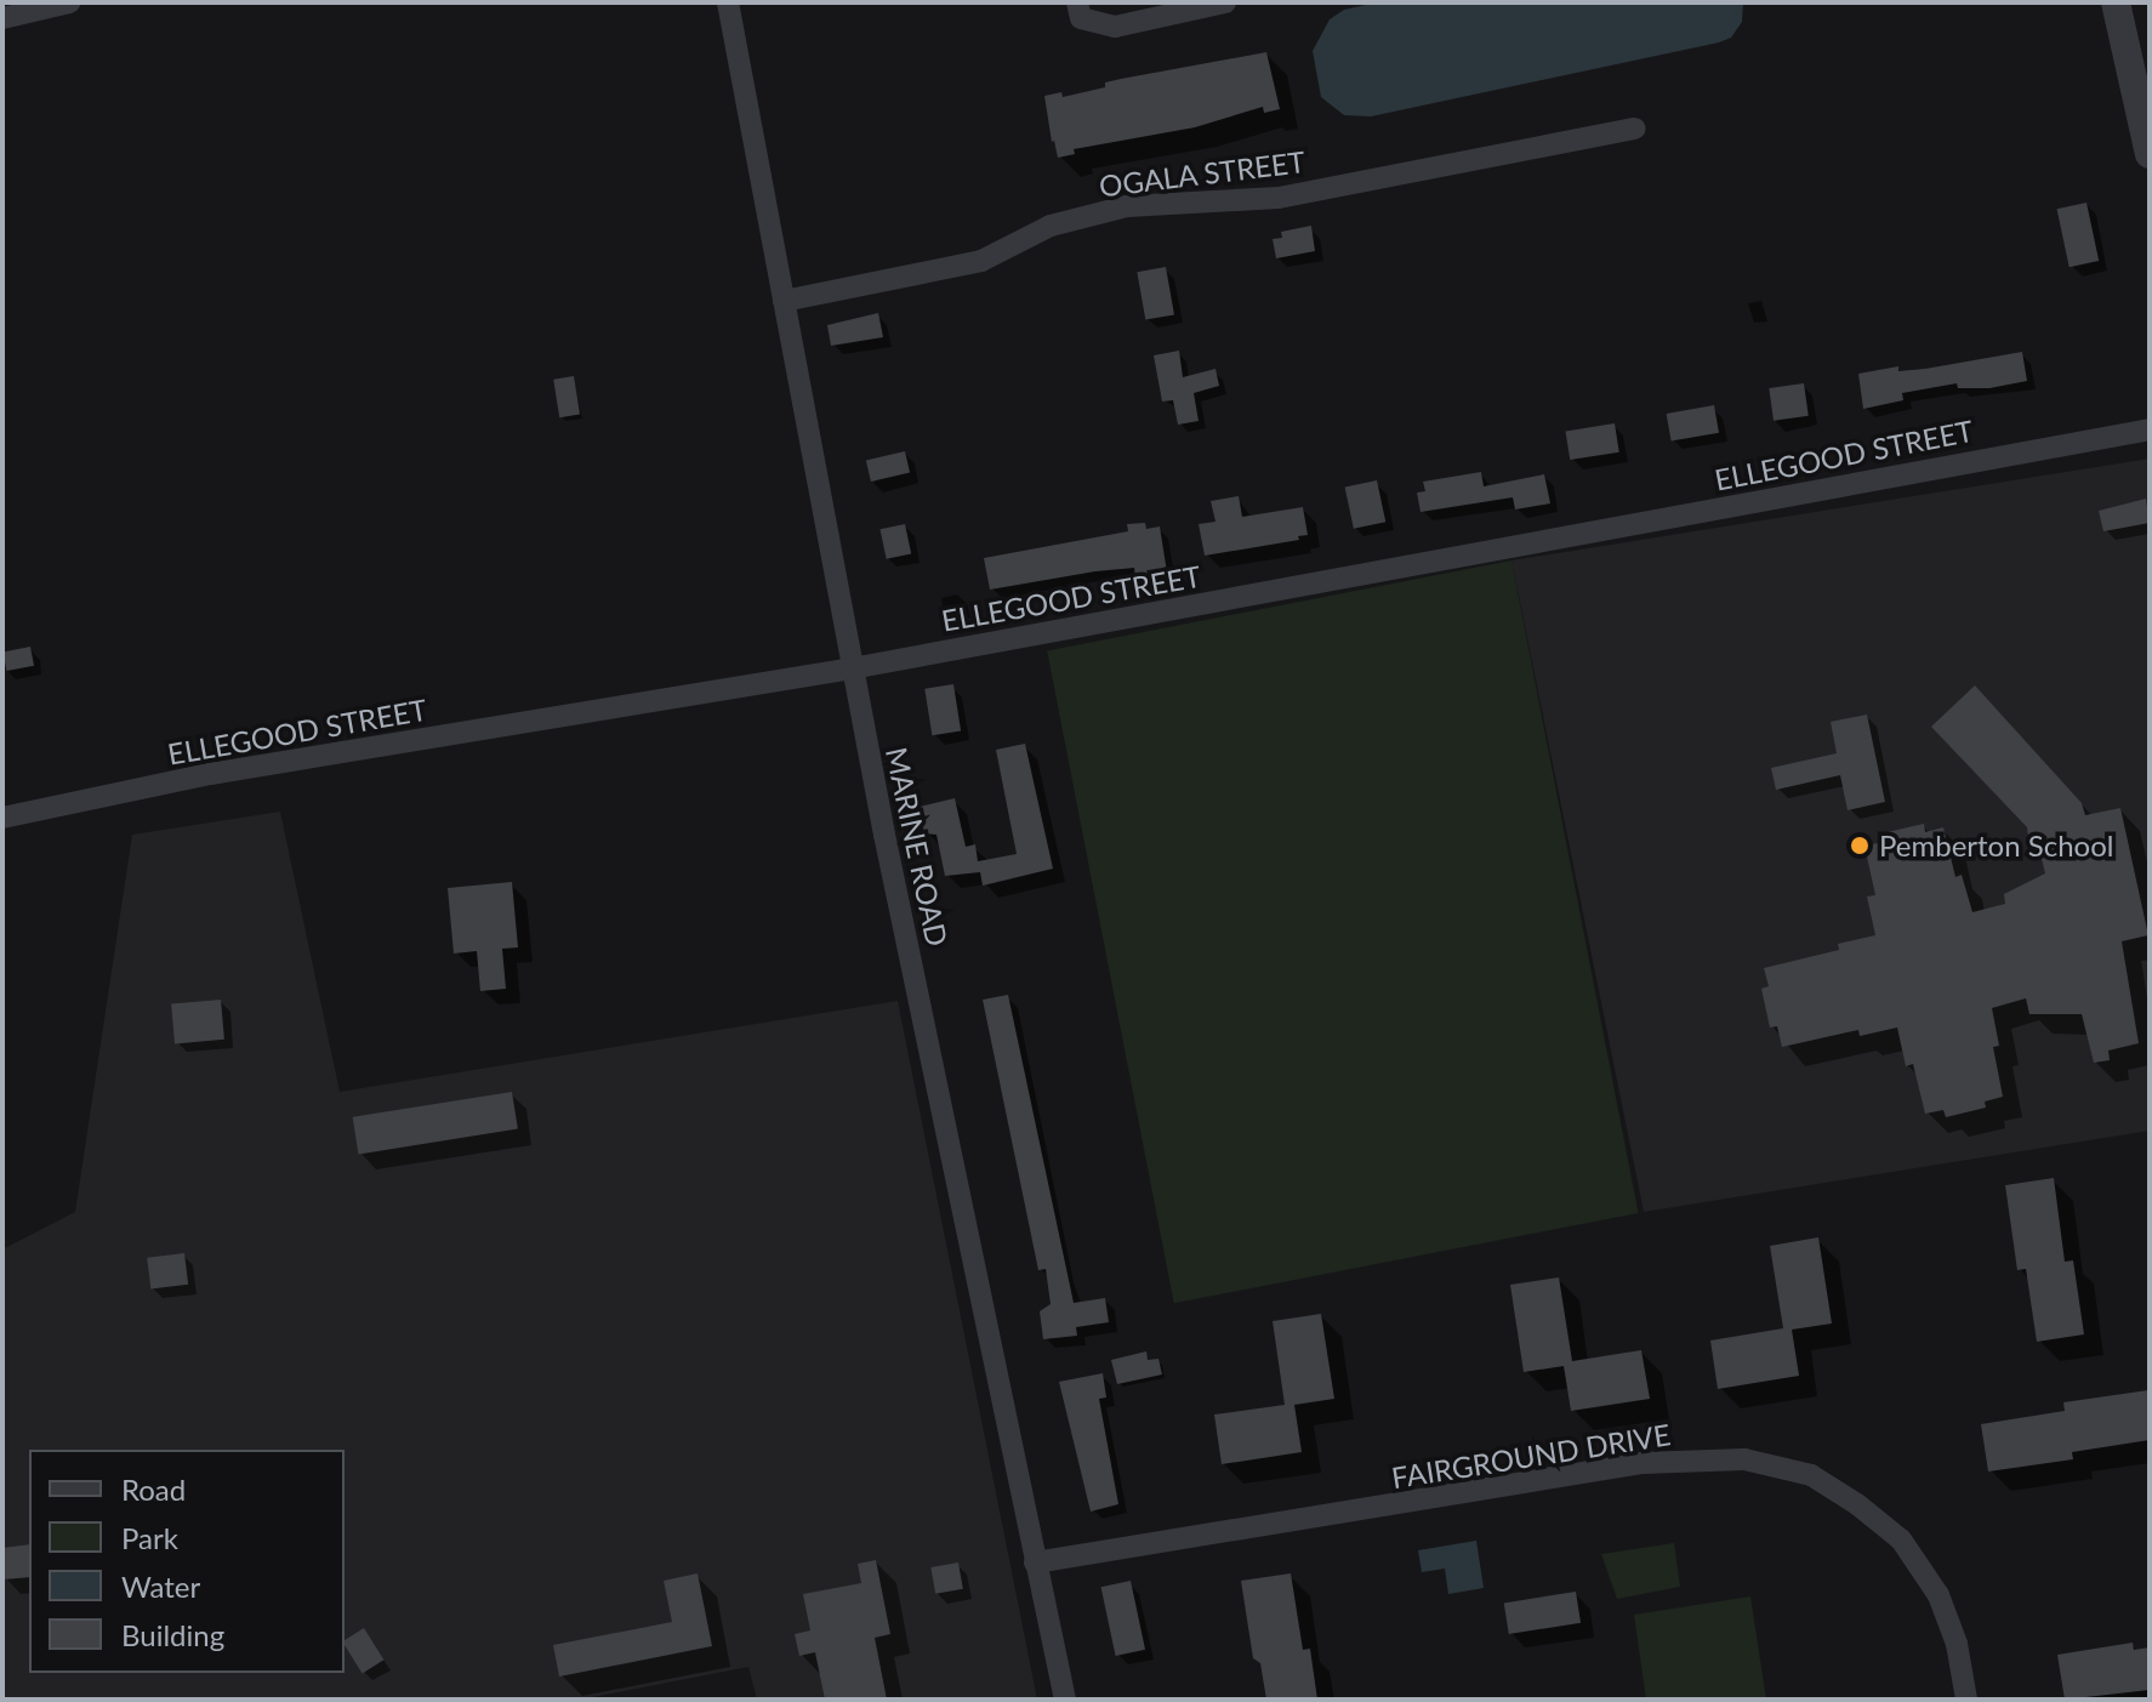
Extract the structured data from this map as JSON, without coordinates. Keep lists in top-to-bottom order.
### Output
{
  "streets": {
    "street": [
      "OGALA STREET",
      "ELLEGOOD STREET",
      "MARINE ROAD",
      "FAIRGROUND DRIVE"
    ]
  },
  "crossings": [
    ["OGALA STREET", "MARINE ROAD"],
    ["ELLEGOOD STREET", "MARINE ROAD"],
    ["MARINE ROAD", "FAIRGROUND DRIVE"]
  ],
  "places": ["Pemberton School"],
  "legend": [
    "Road",
    "Park",
    "Water",
    "Building"
  ]
}
